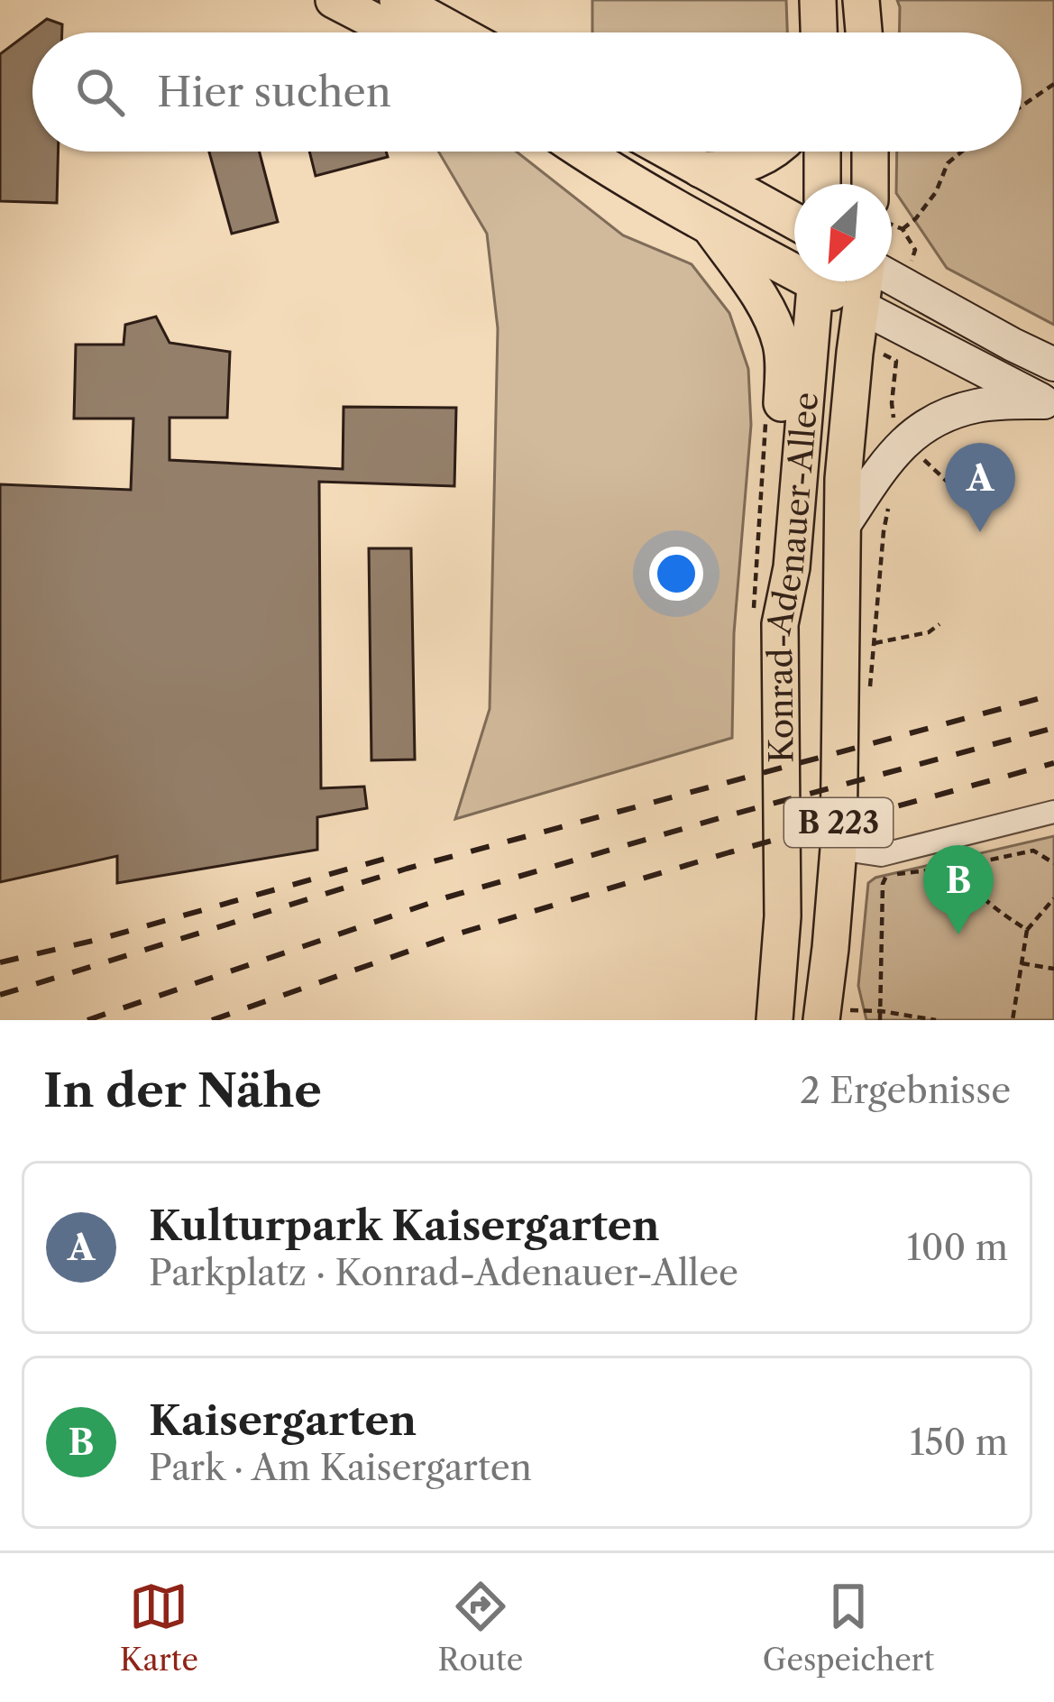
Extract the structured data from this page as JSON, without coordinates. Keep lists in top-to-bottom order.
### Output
{
  "streets": {
    "main road": ["Konrad-Adenauer-Allee", "B 223"]
  },
  "north": "bottom left",
  "page": {
    "search": "Hier suchen",
    "pins": ["A", "B"],
    "heading": ["In der Nähe", "2 Ergebnisse"],
    "list": [
      {
        "mark": "A",
        "name": "Kulturpark Kaisergarten",
        "note": "Parkplatz · Konrad-Adenauer-Allee",
        "value": "100 m"
      },
      {
        "mark": "B",
        "name": "Kaisergarten",
        "note": "Park · Am Kaisergarten",
        "value": "150 m"
      }
    ],
    "nav": ["Karte", "Route", "Gespeichert"]
  }
}
